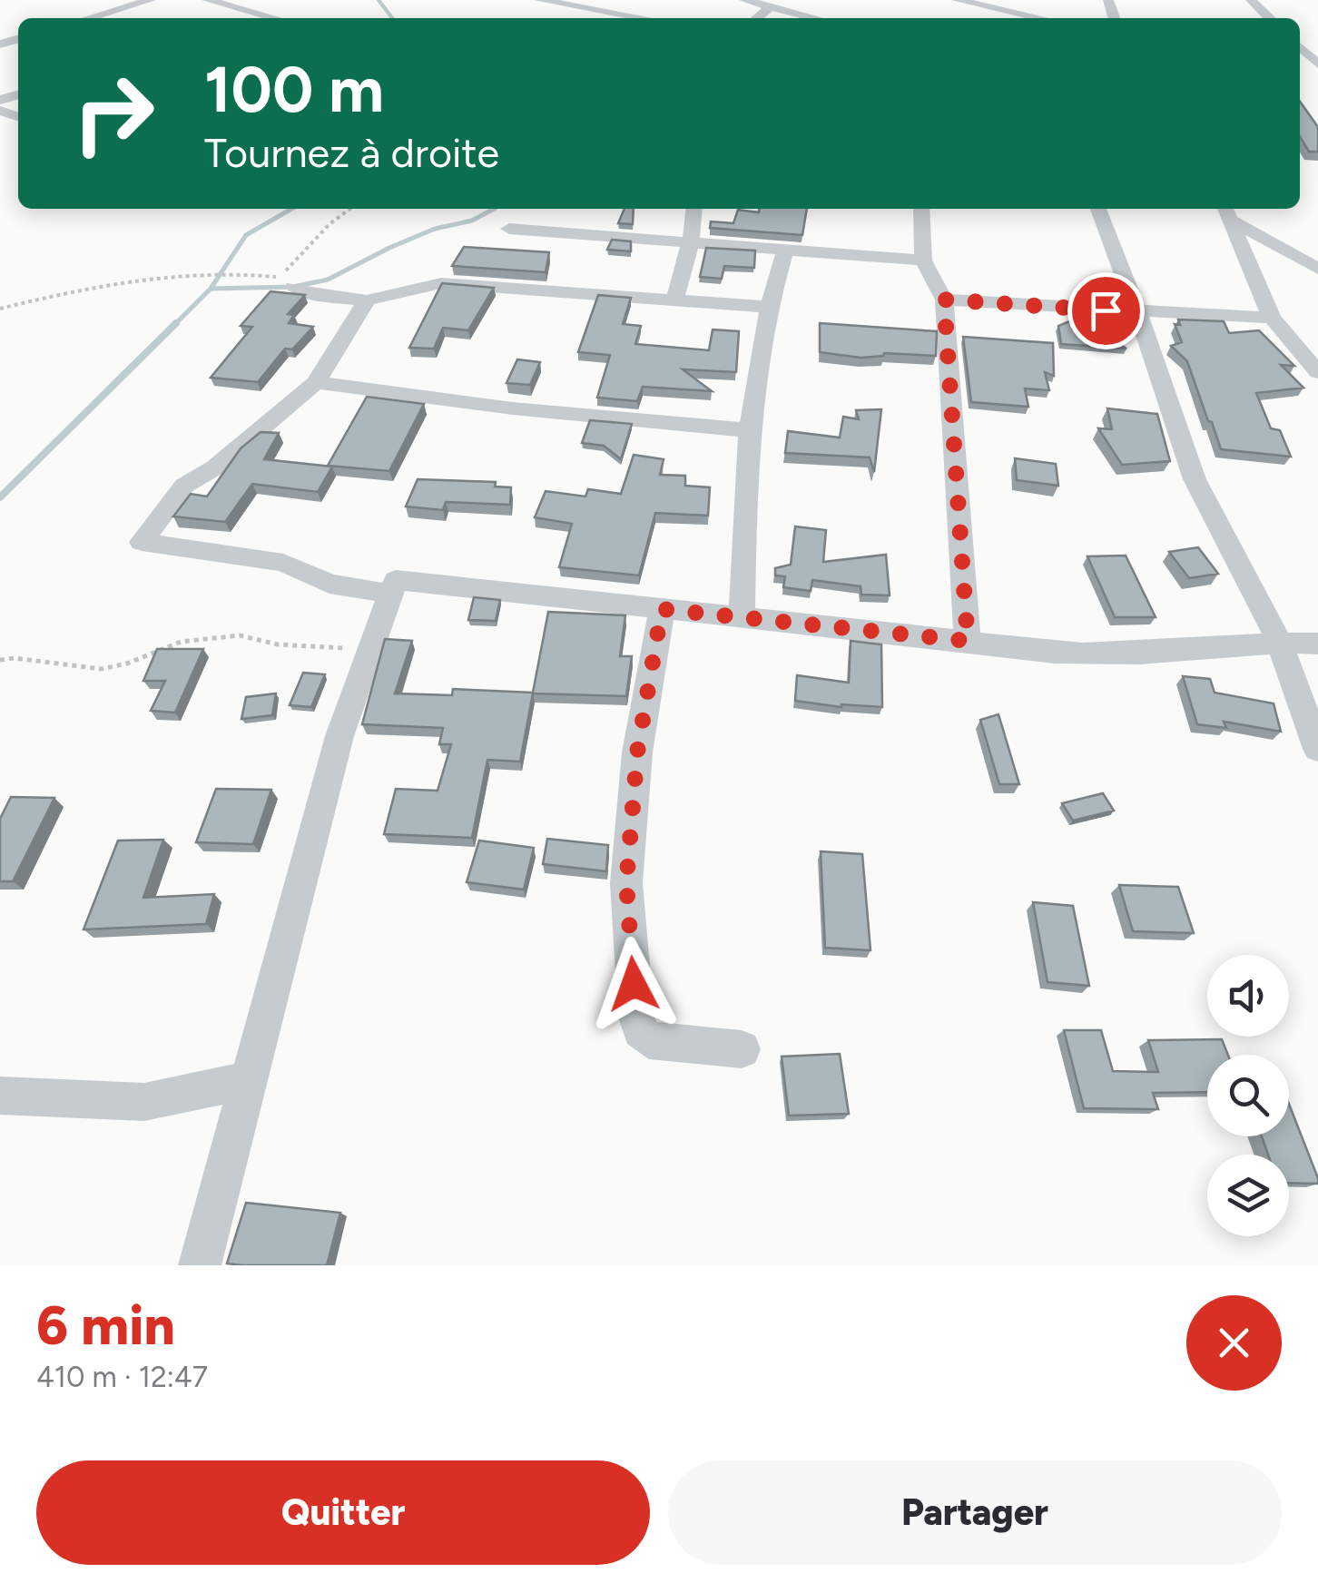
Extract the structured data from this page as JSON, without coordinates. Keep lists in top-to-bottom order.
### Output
{
  "page": {
    "turn": ["100 m", "Tournez à droite"],
    "heading": ["6 min", "410 m · 12:47"],
    "buttons": ["Quitter", "Partager"]
  }
}
